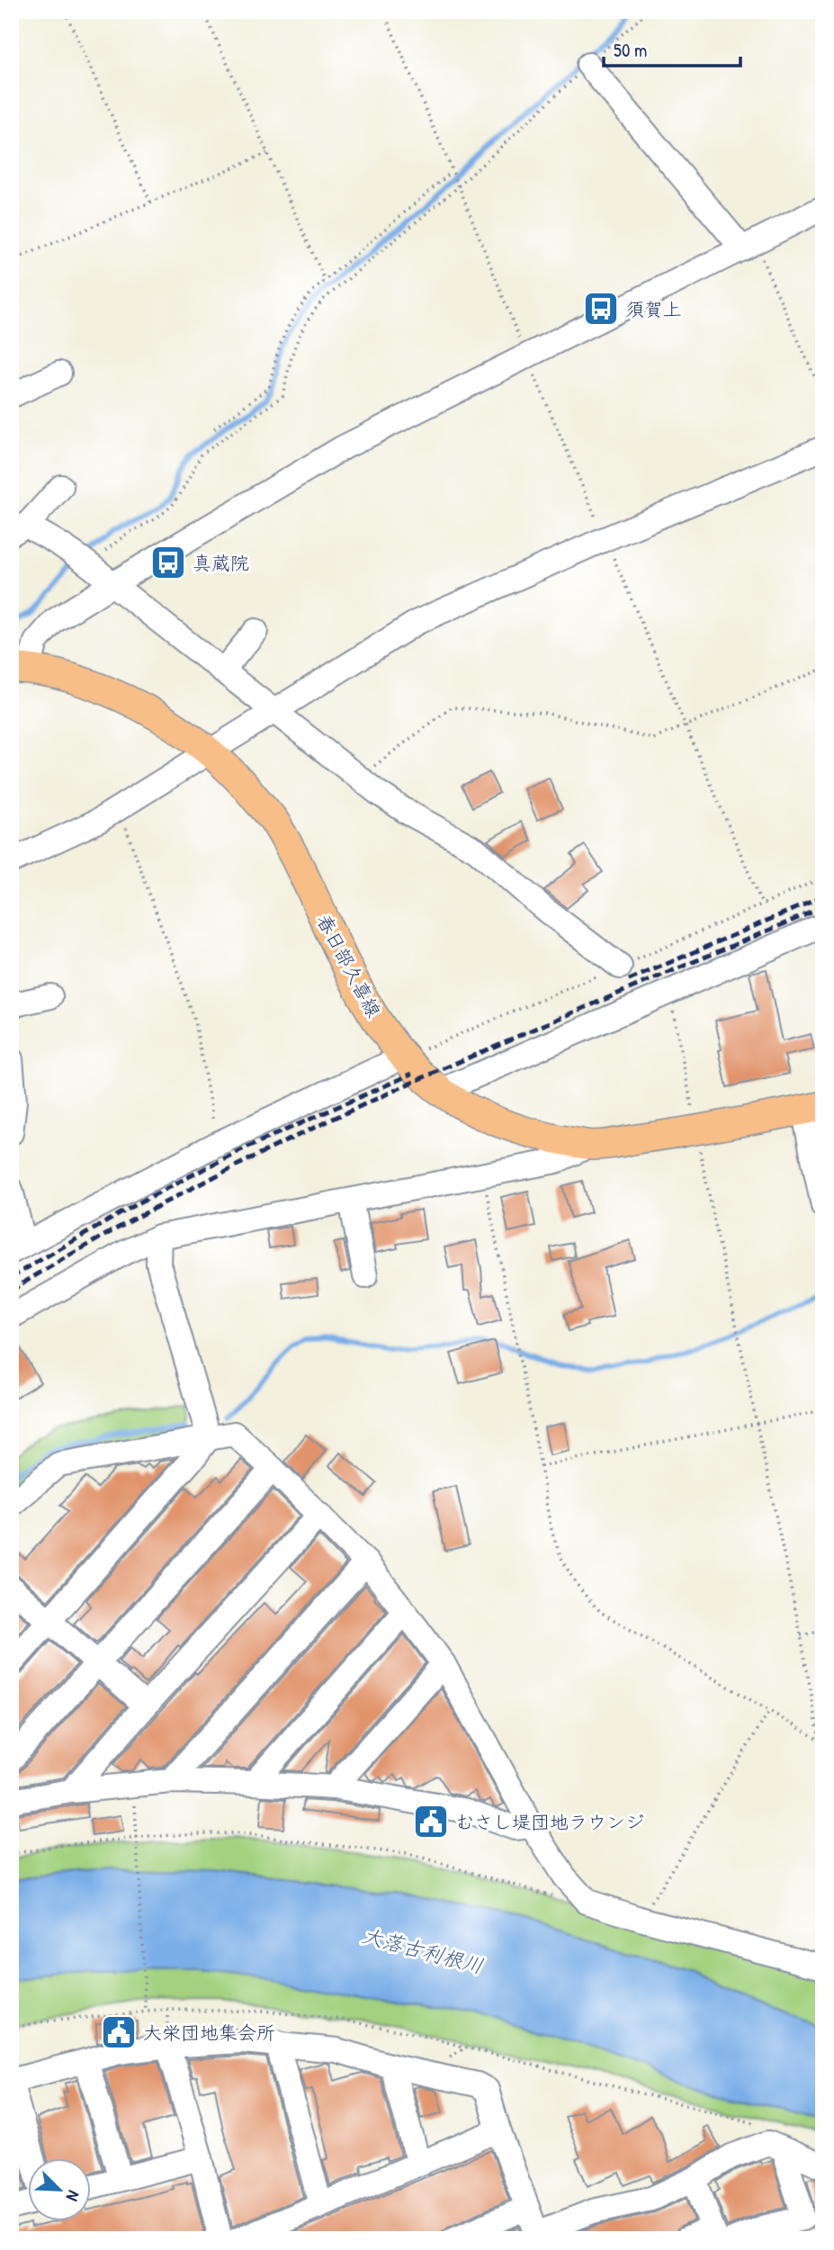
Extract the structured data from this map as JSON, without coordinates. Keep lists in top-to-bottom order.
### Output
{
  "streets": {
    "main road": ["春日部久喜線"]
  },
  "water": ["大落古利根川"],
  "places": {
    "bus stop": ["須賀上", "真蔵院"],
    "public building": ["むさし堤団地ラウンジ", "大栄団地集会所"]
  },
  "scale_bar": "50 m",
  "north": "bottom right"
}
